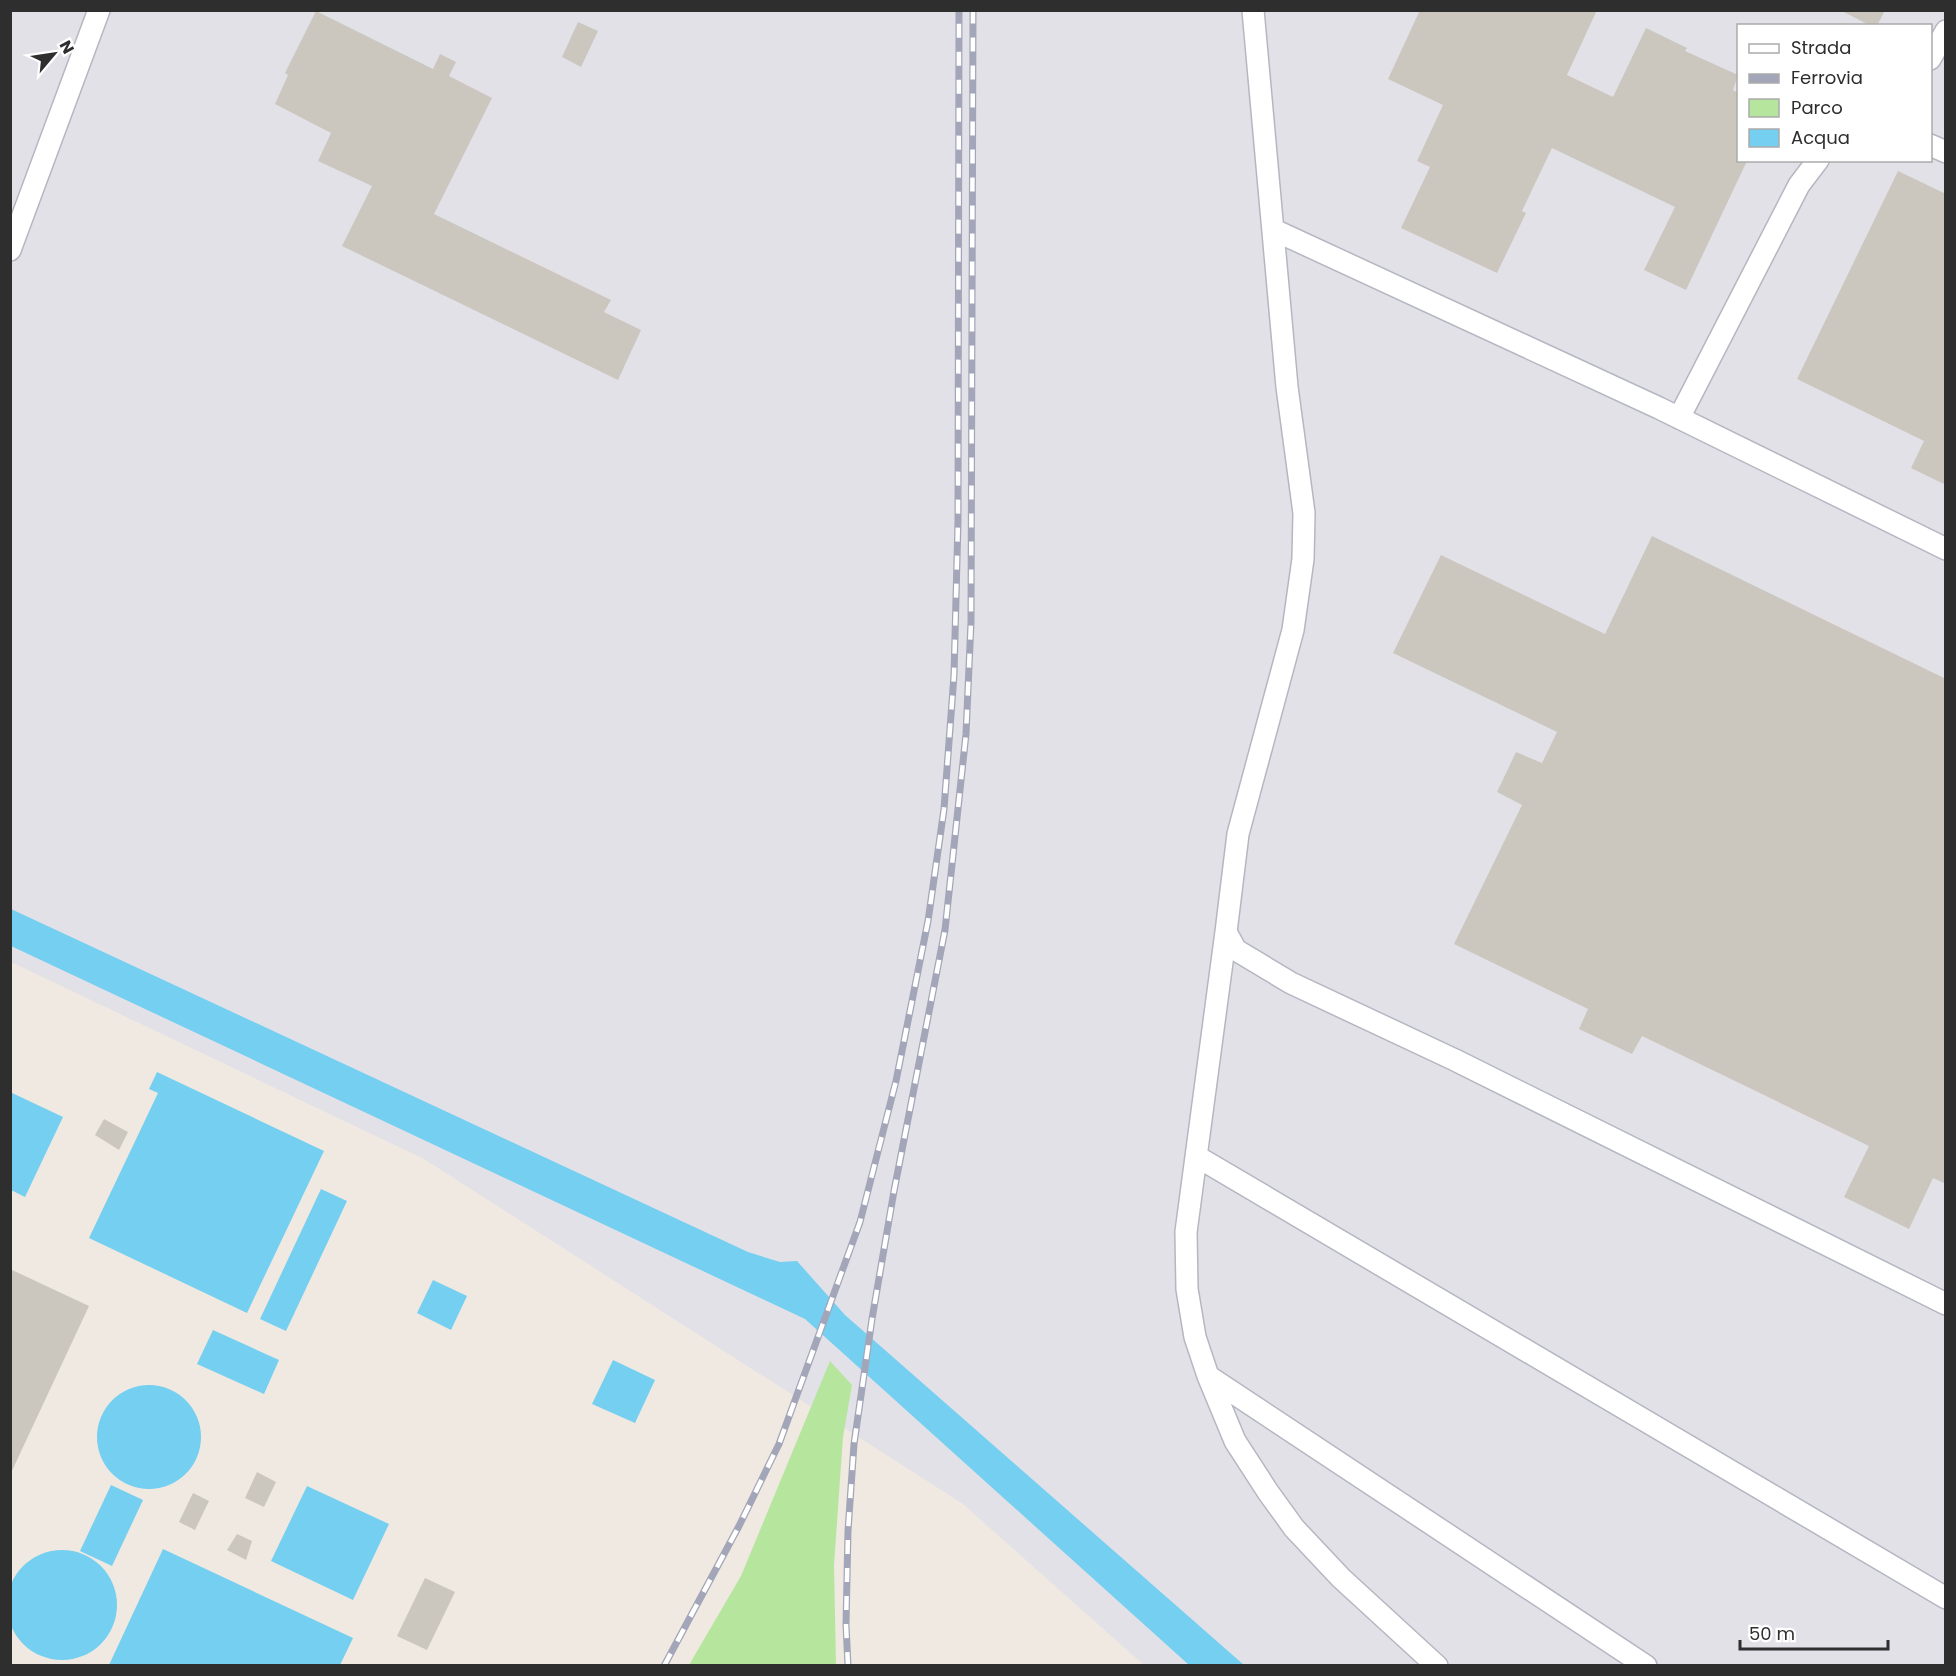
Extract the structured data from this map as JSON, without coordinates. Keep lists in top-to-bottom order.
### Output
{
  "legend": [
    "Strada",
    "Ferrovia",
    "Parco",
    "Acqua"
  ],
  "scale_bar": "50 m",
  "north": "top right"
}
